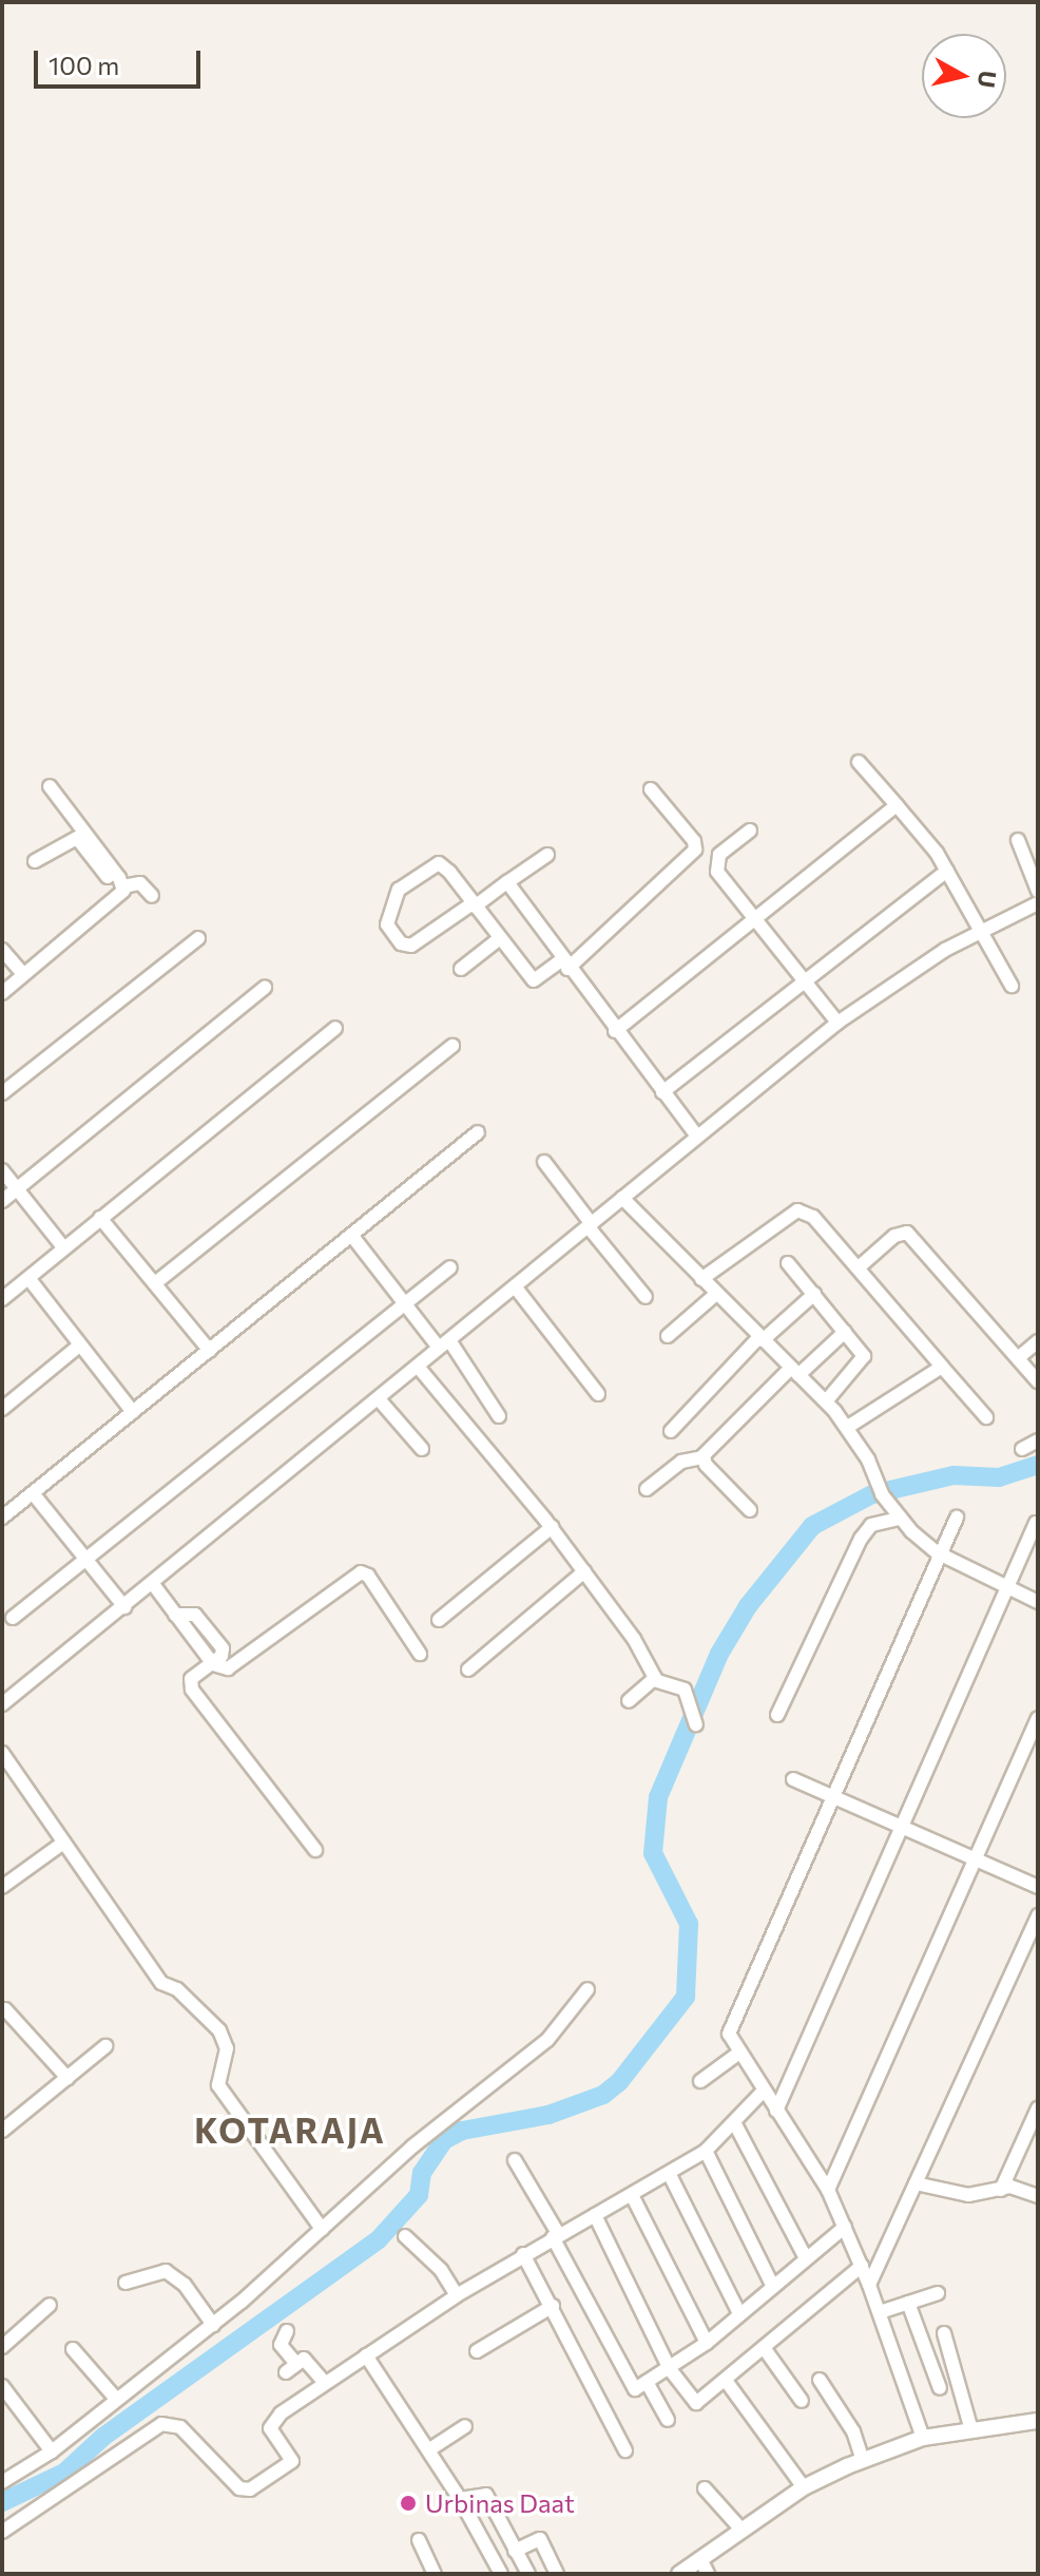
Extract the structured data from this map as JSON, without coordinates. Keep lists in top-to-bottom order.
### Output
{
  "districts": ["KOTARAJA"],
  "places": ["Urbinas Daat"],
  "scale_bar": "100 m",
  "north": "right"
}
